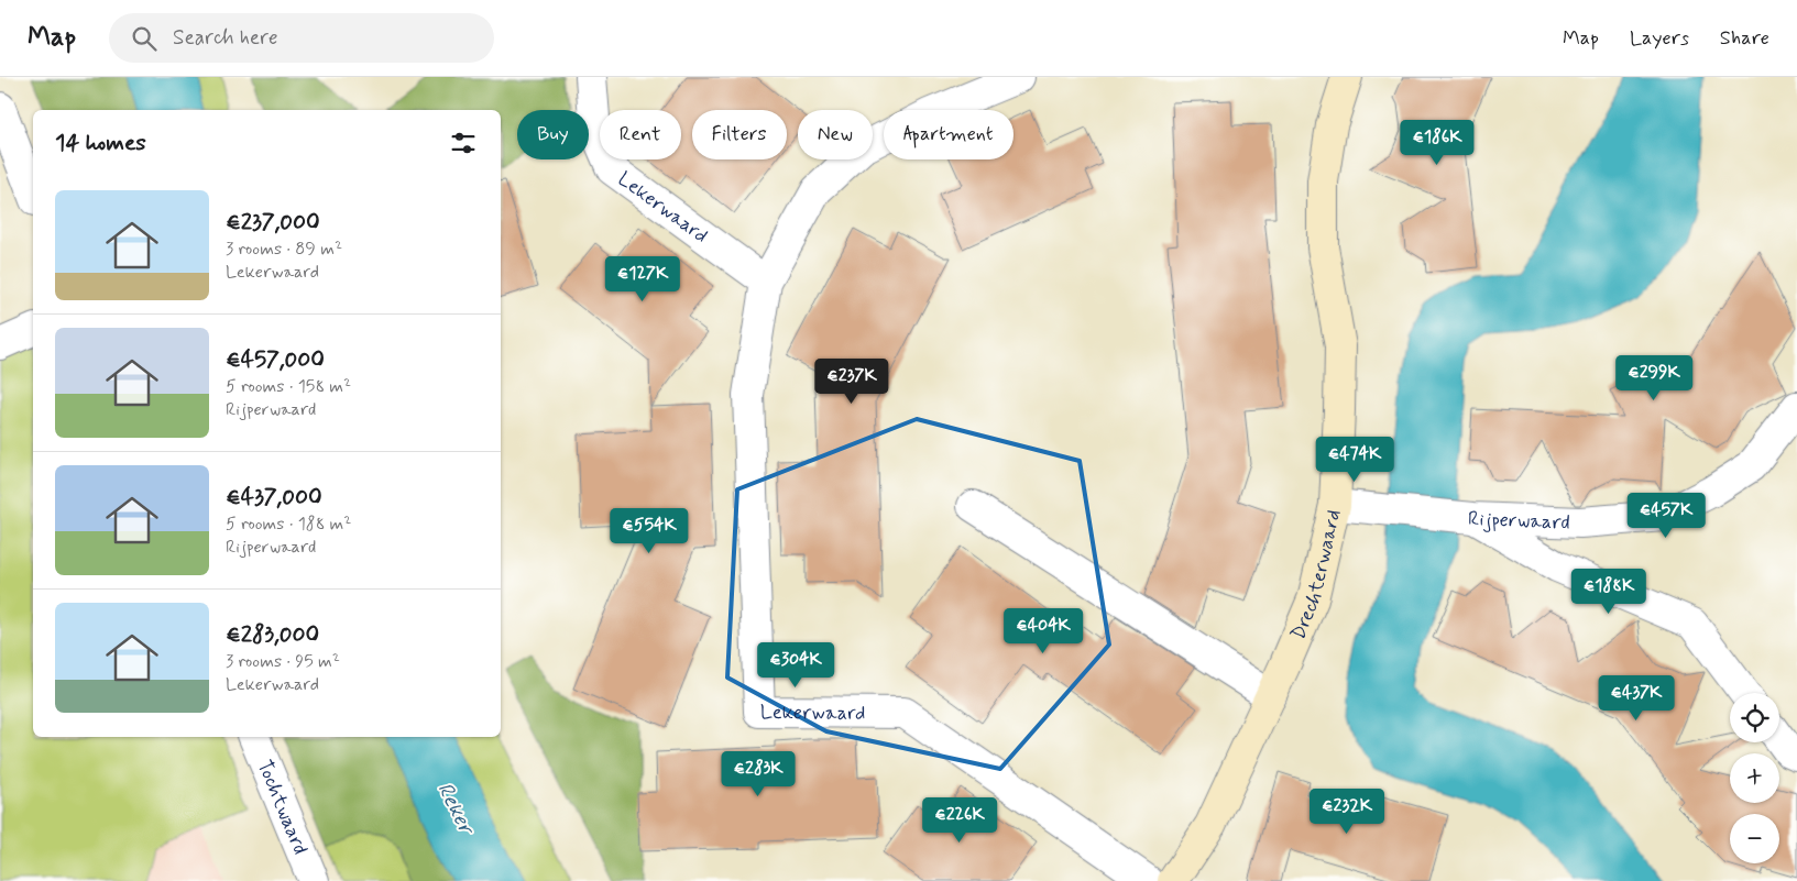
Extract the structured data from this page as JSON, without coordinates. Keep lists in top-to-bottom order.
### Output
{
  "streets": {
    "street": [
      "Lekerwaard",
      "Rijperwaard",
      "Drechterwaard",
      "Tochtwaard"
    ]
  },
  "water": ["Reker"],
  "page": {
    "header": "Map",
    "search": "Search here",
    "nav": ["Map", "Layers", "Share"],
    "chip": [
      "Buy",
      "Rent",
      "Filters",
      "New",
      "Apartment"
    ],
    "heading": "14 homes",
    "price": [
      "€186K",
      "€127K",
      "€299K",
      "€237K",
      "€474K",
      "€457K",
      "€554K",
      "€188K",
      "€404K",
      "€304K",
      "€437K",
      "€283K",
      "€232K",
      "€226K"
    ],
    "list": [
      {
        "name": "€237,000",
        "note": "3 rooms · 89 m² · Lekerwaard"
      },
      {
        "name": "€457,000",
        "note": "5 rooms · 158 m² · Rijperwaard"
      },
      {
        "name": "€437,000",
        "note": "5 rooms · 188 m² · Rijperwaard"
      },
      {
        "name": "€283,000",
        "note": "3 rooms · 95 m² · Lekerwaard"
      }
    ],
    "map_buttons": ["+", "−"]
  }
}
